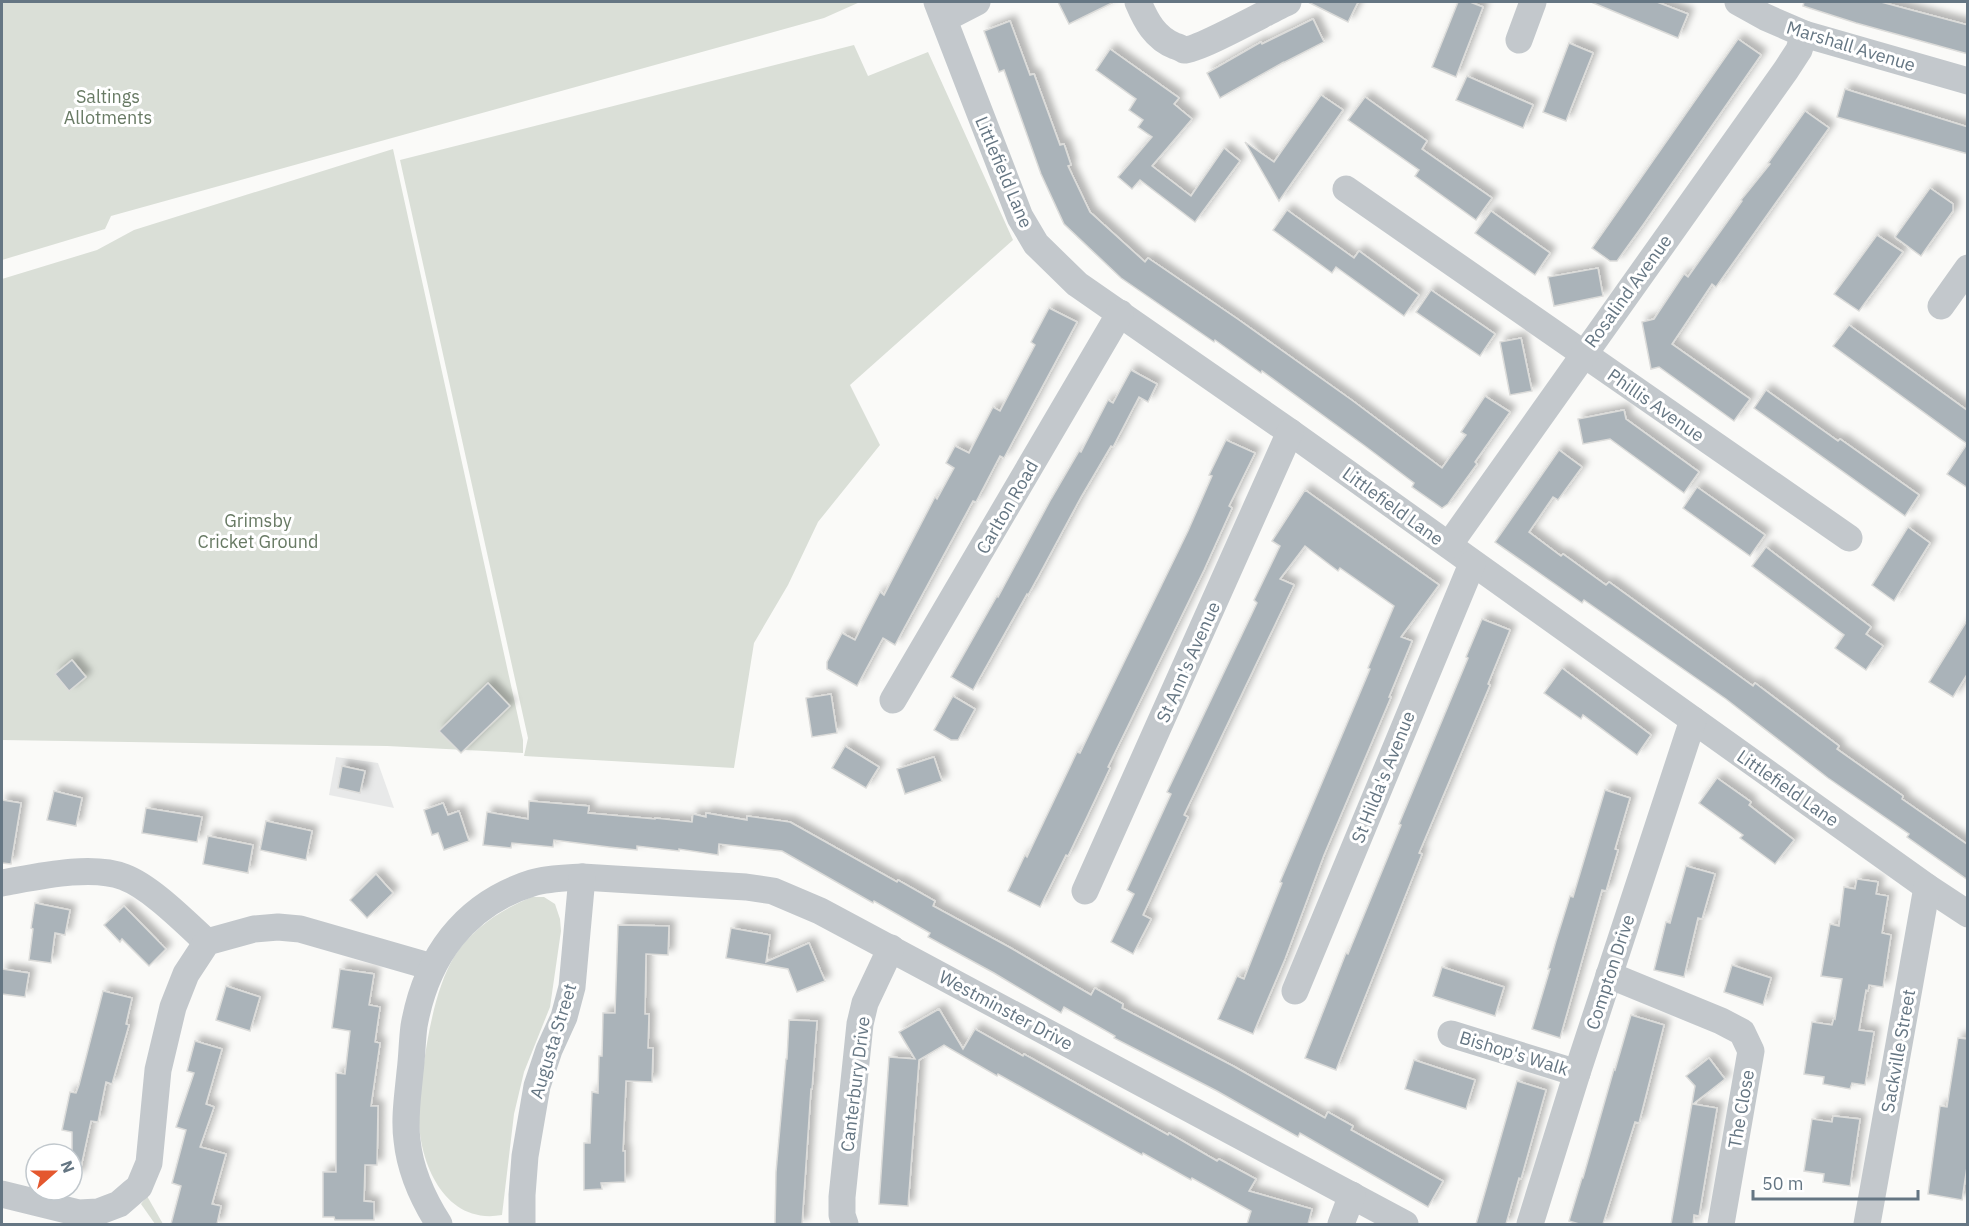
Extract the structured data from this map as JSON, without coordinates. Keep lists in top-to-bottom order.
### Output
{
  "streets": {
    "street": [
      "Marshall Avenue",
      "Littlefield Lane",
      "Rosalind Avenue",
      "Phillis Avenue",
      "Carlton Road",
      "St Ann's Avenue",
      "St Hilda's Avenue",
      "Compton Drive",
      "Westminster Drive",
      "Augusta Street",
      "Sackville Street",
      "Bishop's Walk",
      "Canterbury Drive",
      "The Close"
    ]
  },
  "crossings": [
    ["Marshall Avenue", "Rosalind Avenue"],
    ["Littlefield Lane", "Rosalind Avenue"],
    ["Littlefield Lane", "Carlton Road"],
    ["Littlefield Lane", "St Ann's Avenue"],
    ["Littlefield Lane", "St Hilda's Avenue"],
    ["Littlefield Lane", "Compton Drive"],
    ["Littlefield Lane", "Sackville Street"],
    ["Rosalind Avenue", "Phillis Avenue"],
    ["Compton Drive", "Bishop's Walk"],
    ["Compton Drive", "The Close"],
    ["Westminster Drive", "Augusta Street"],
    ["Westminster Drive", "Canterbury Drive"]
  ],
  "parks": ["Saltings Allotments", "Grimsby Cricket Ground"],
  "scale_bar": "50 m",
  "north": "right"
}
